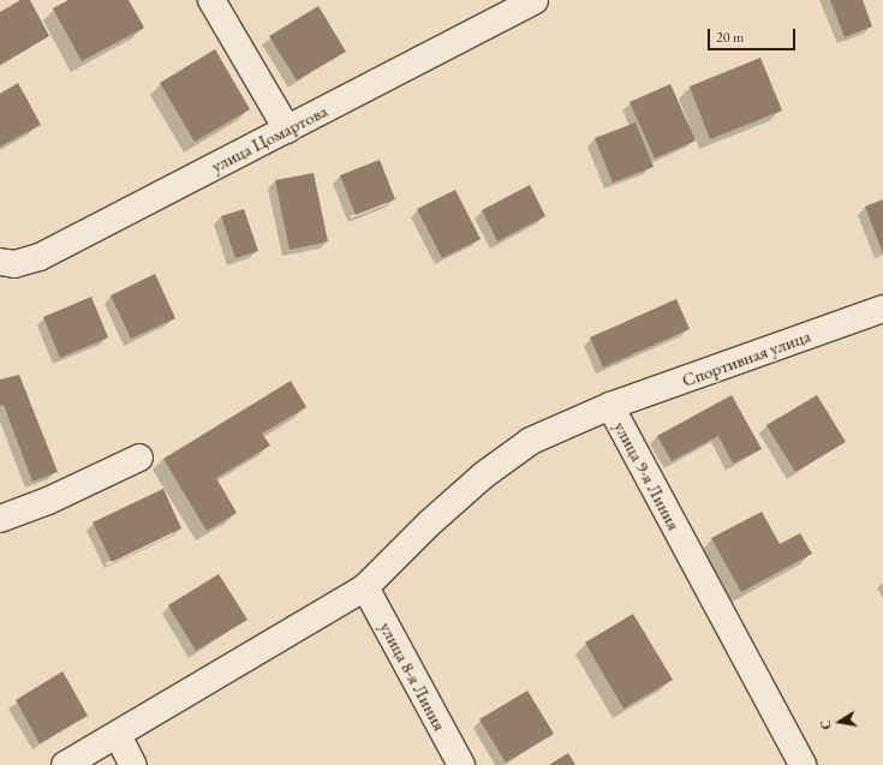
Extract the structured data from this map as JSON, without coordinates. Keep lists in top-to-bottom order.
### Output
{
  "streets": {
    "street": [
      "улица Цомартова",
      "Спортивная улица",
      "улица 9-я Линия",
      "улица 8-я Линия"
    ]
  },
  "crossings": [
    ["Спортивная улица", "улица 9-я Линия"],
    ["улица 9-я Линия", "улица 8-я Линия"]
  ],
  "scale_bar": "20 m",
  "north": "left"
}
